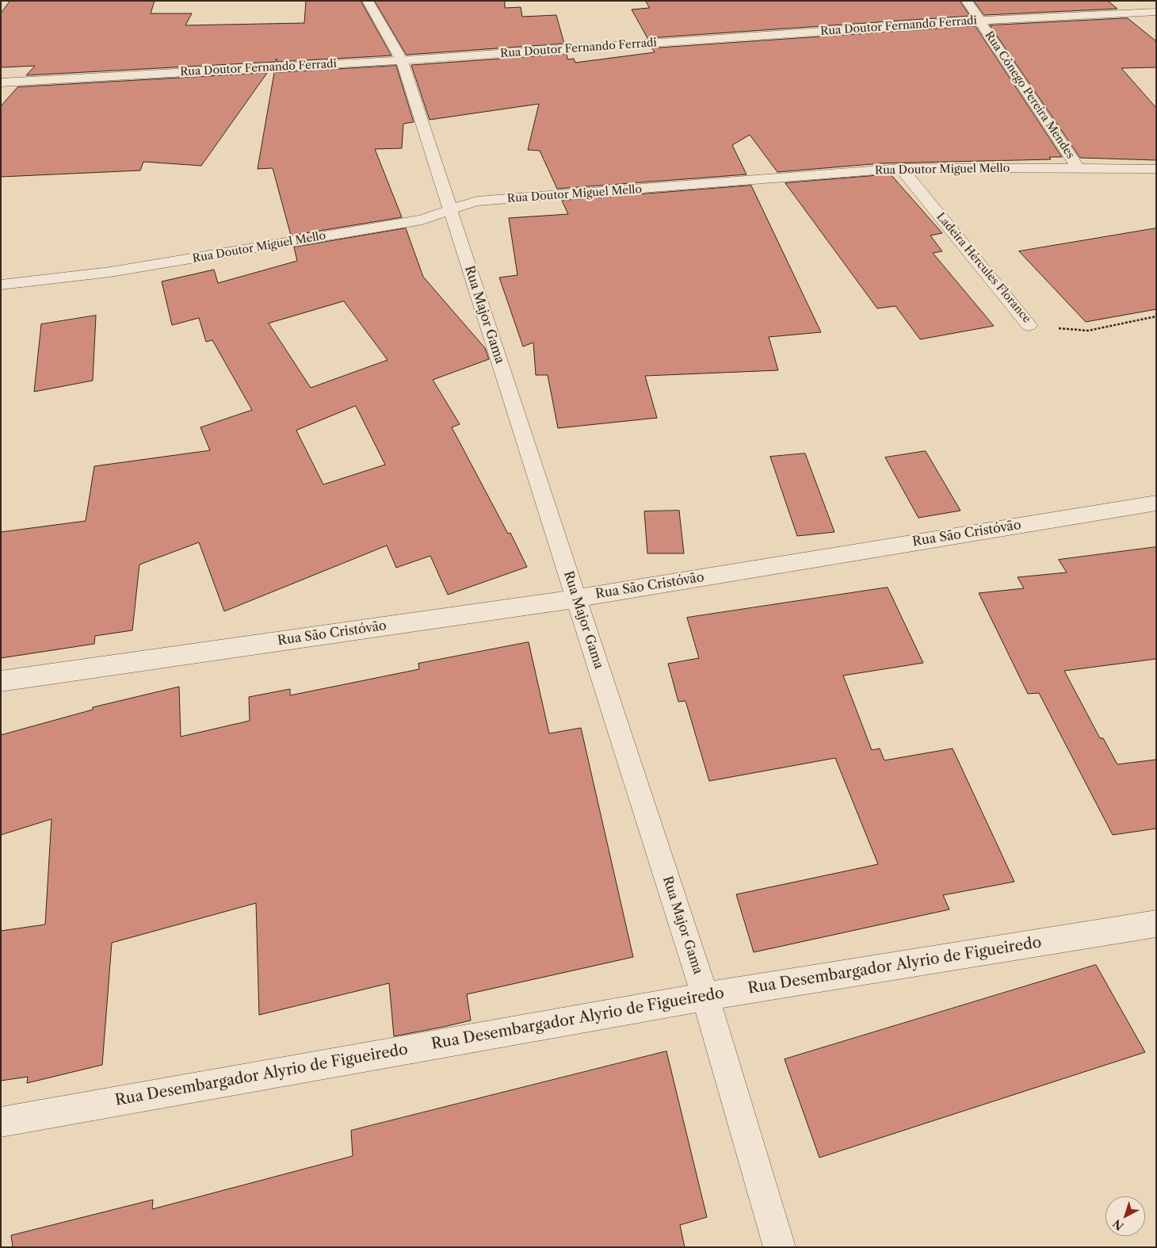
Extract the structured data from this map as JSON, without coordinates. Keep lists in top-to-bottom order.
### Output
{
  "streets": {
    "street": [
      "Rua Doutor Fernando Ferradi",
      "Rua Cônego Pereira Mendes",
      "Rua Doutor Miguel Mello",
      "Ladeira Hércules Florance",
      "Rua Major Gama",
      "Rua São Cristóvão",
      "Rua Desembargador Alyrio de Figueiredo"
    ]
  },
  "crossings": [
    ["Rua Doutor Fernando Ferradi", "Rua Cônego Pereira Mendes"],
    ["Rua Doutor Fernando Ferradi", "Rua Major Gama"],
    ["Rua Cônego Pereira Mendes", "Rua Doutor Miguel Mello"],
    ["Rua Doutor Miguel Mello", "Ladeira Hércules Florance"],
    ["Rua Doutor Miguel Mello", "Rua Major Gama"],
    ["Rua Major Gama", "Rua São Cristóvão"],
    ["Rua Major Gama", "Rua Desembargador Alyrio de Figueiredo"]
  ],
  "north": "bottom left"
}
